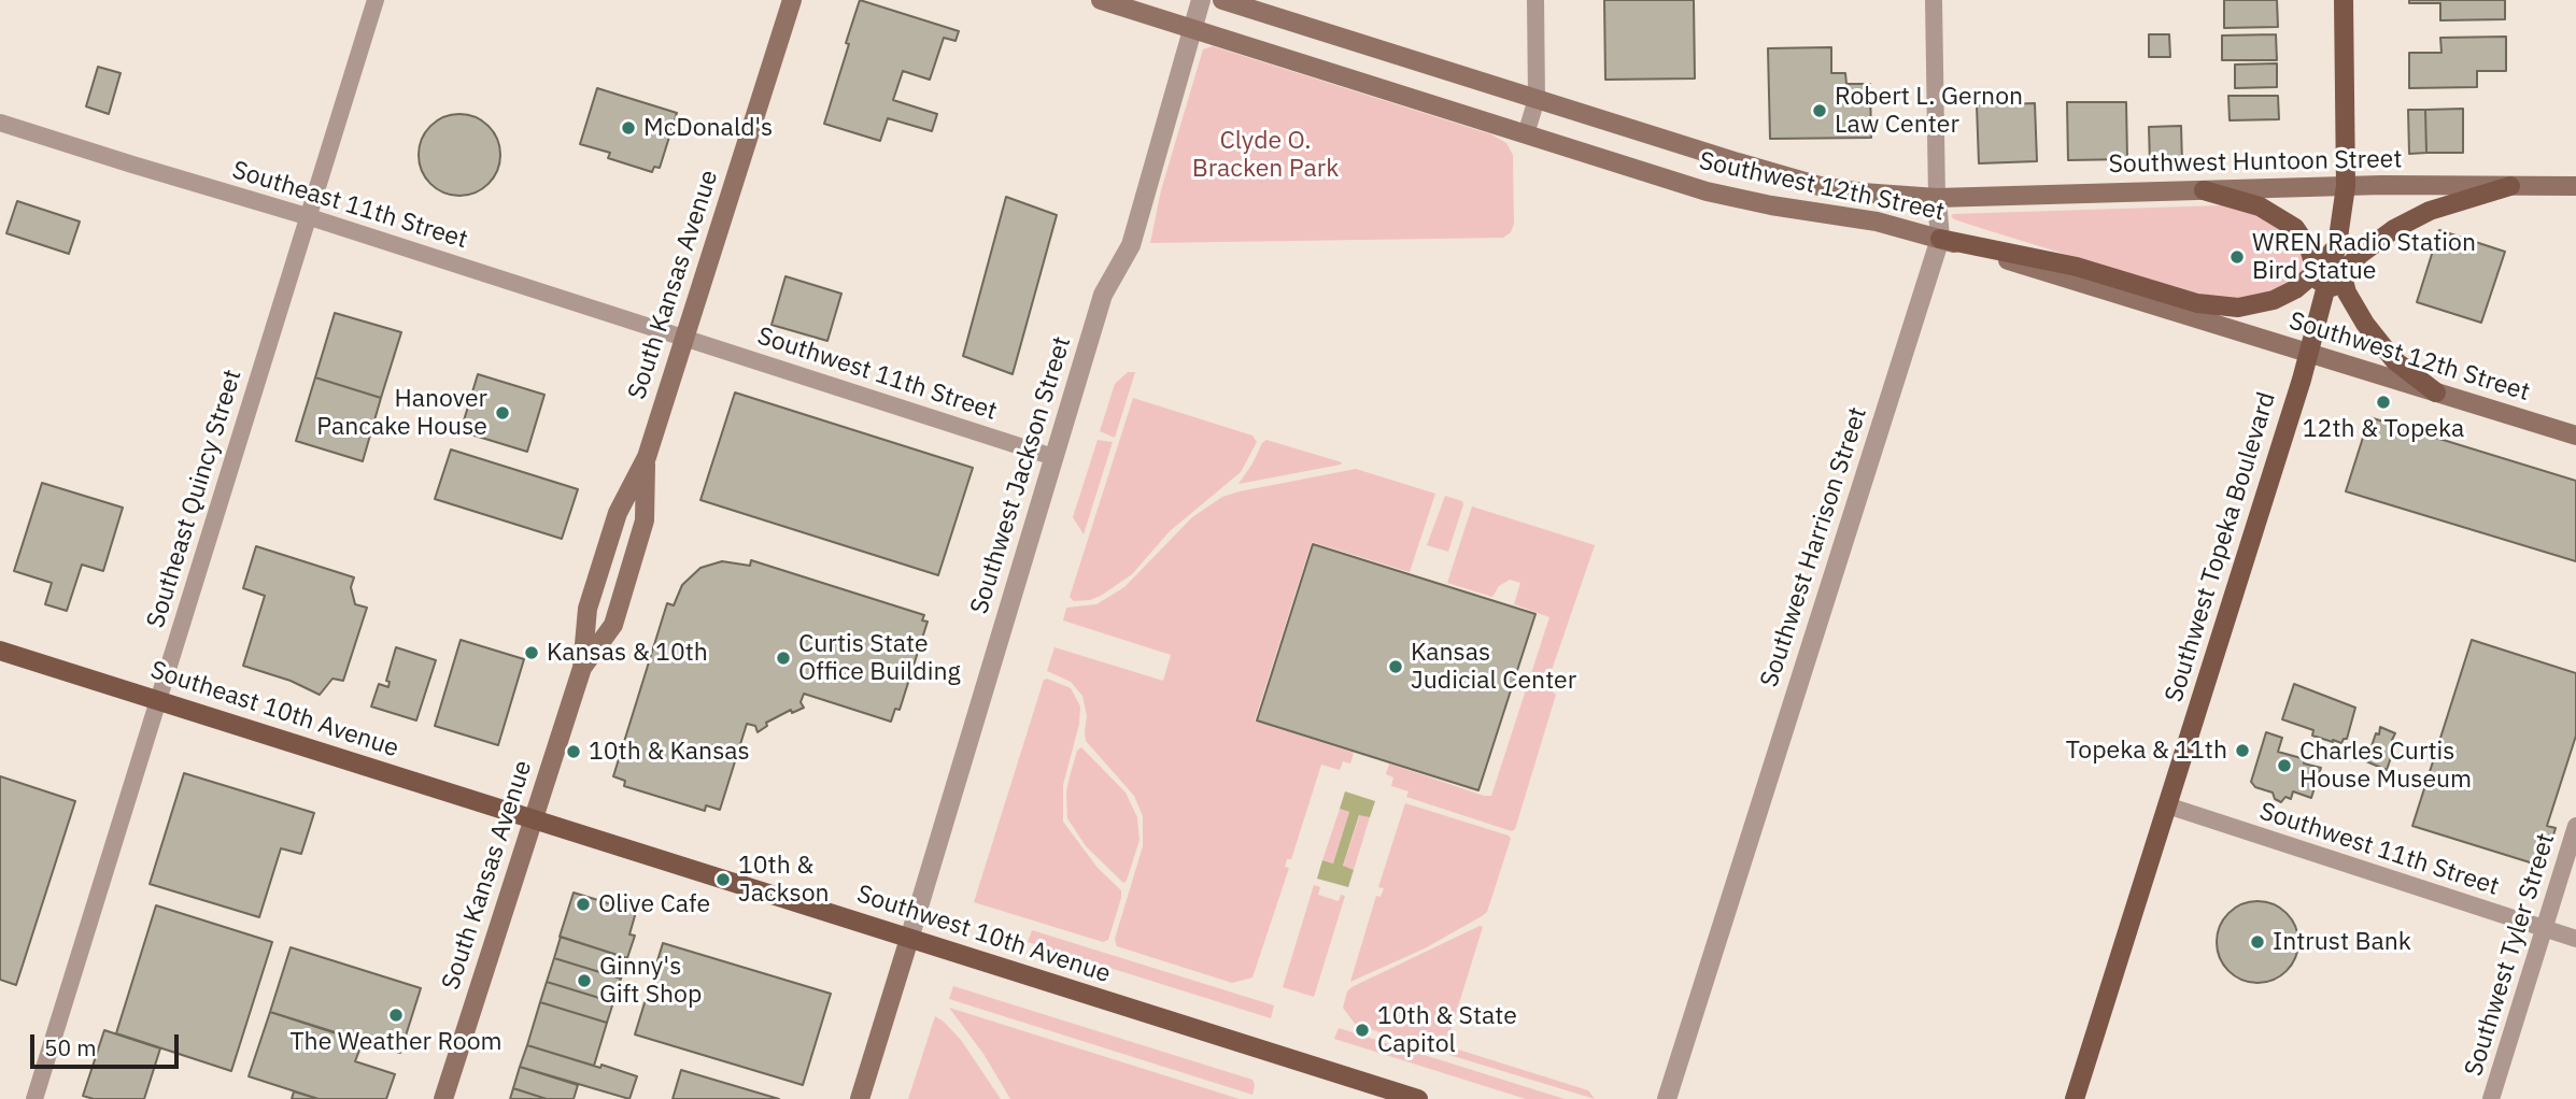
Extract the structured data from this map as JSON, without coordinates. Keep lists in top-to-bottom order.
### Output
{
  "streets": {
    "main road": [
      "Southwest Huntoon Street",
      "Southwest 12th Street",
      "South Kansas Avenue",
      "Southwest Jackson Street",
      "Southwest Topeka Boulevard",
      "Southeast 10th Avenue",
      "Southwest 10th Avenue"
    ],
    "street": [
      "Southeast 11th Street",
      "Southwest 11th Street",
      "Southeast Quincy Street",
      "Southwest Harrison Street",
      "Southwest Tyler Street"
    ]
  },
  "crossings": [
    ["Southwest Huntoon Street", "Southwest 12th Street"],
    ["Southwest Huntoon Street", "Southwest Harrison Street"],
    ["Southwest Huntoon Street", "Southwest Topeka Boulevard"],
    ["Southwest 12th Street", "Southwest Jackson Street"],
    ["Southwest 12th Street", "Southwest Harrison Street"],
    ["Southwest 12th Street", "Southwest Topeka Boulevard"],
    ["Southeast 11th Street", "South Kansas Avenue"],
    ["Southeast 11th Street", "Southwest 11th Street"],
    ["Southeast 11th Street", "Southeast Quincy Street"],
    ["South Kansas Avenue", "Southwest 11th Street"],
    ["South Kansas Avenue", "Southeast 10th Avenue"],
    ["South Kansas Avenue", "Southwest 10th Avenue"],
    ["Southwest 11th Street", "Southwest Jackson Street"],
    ["Southwest 11th Street", "Southwest Topeka Boulevard"],
    ["Southwest 11th Street", "Southwest Tyler Street"],
    ["Southwest Jackson Street", "Southwest 10th Avenue"],
    ["Southeast Quincy Street", "Southeast 10th Avenue"],
    ["Southeast 10th Avenue", "Southwest 10th Avenue"]
  ],
  "parks": ["Clyde O. Bracken Park"],
  "places": [
    "Robert L. Gernon Law Center",
    "McDonald's",
    "WREN Radio Station Bird Statue",
    "12th & Topeka",
    "Hanover Pancake House",
    "Kansas & 10th",
    "Curtis State Office Building",
    "Kansas Judicial Center",
    "Topeka & 11th",
    "10th & Kansas",
    "Charles Curtis House Museum",
    "10th & Jackson",
    "Olive Cafe",
    "Intrust Bank",
    "Ginny's Gift Shop",
    "The Weather Room",
    "10th & State Capitol"
  ],
  "scale_bar": "50 m"
}
